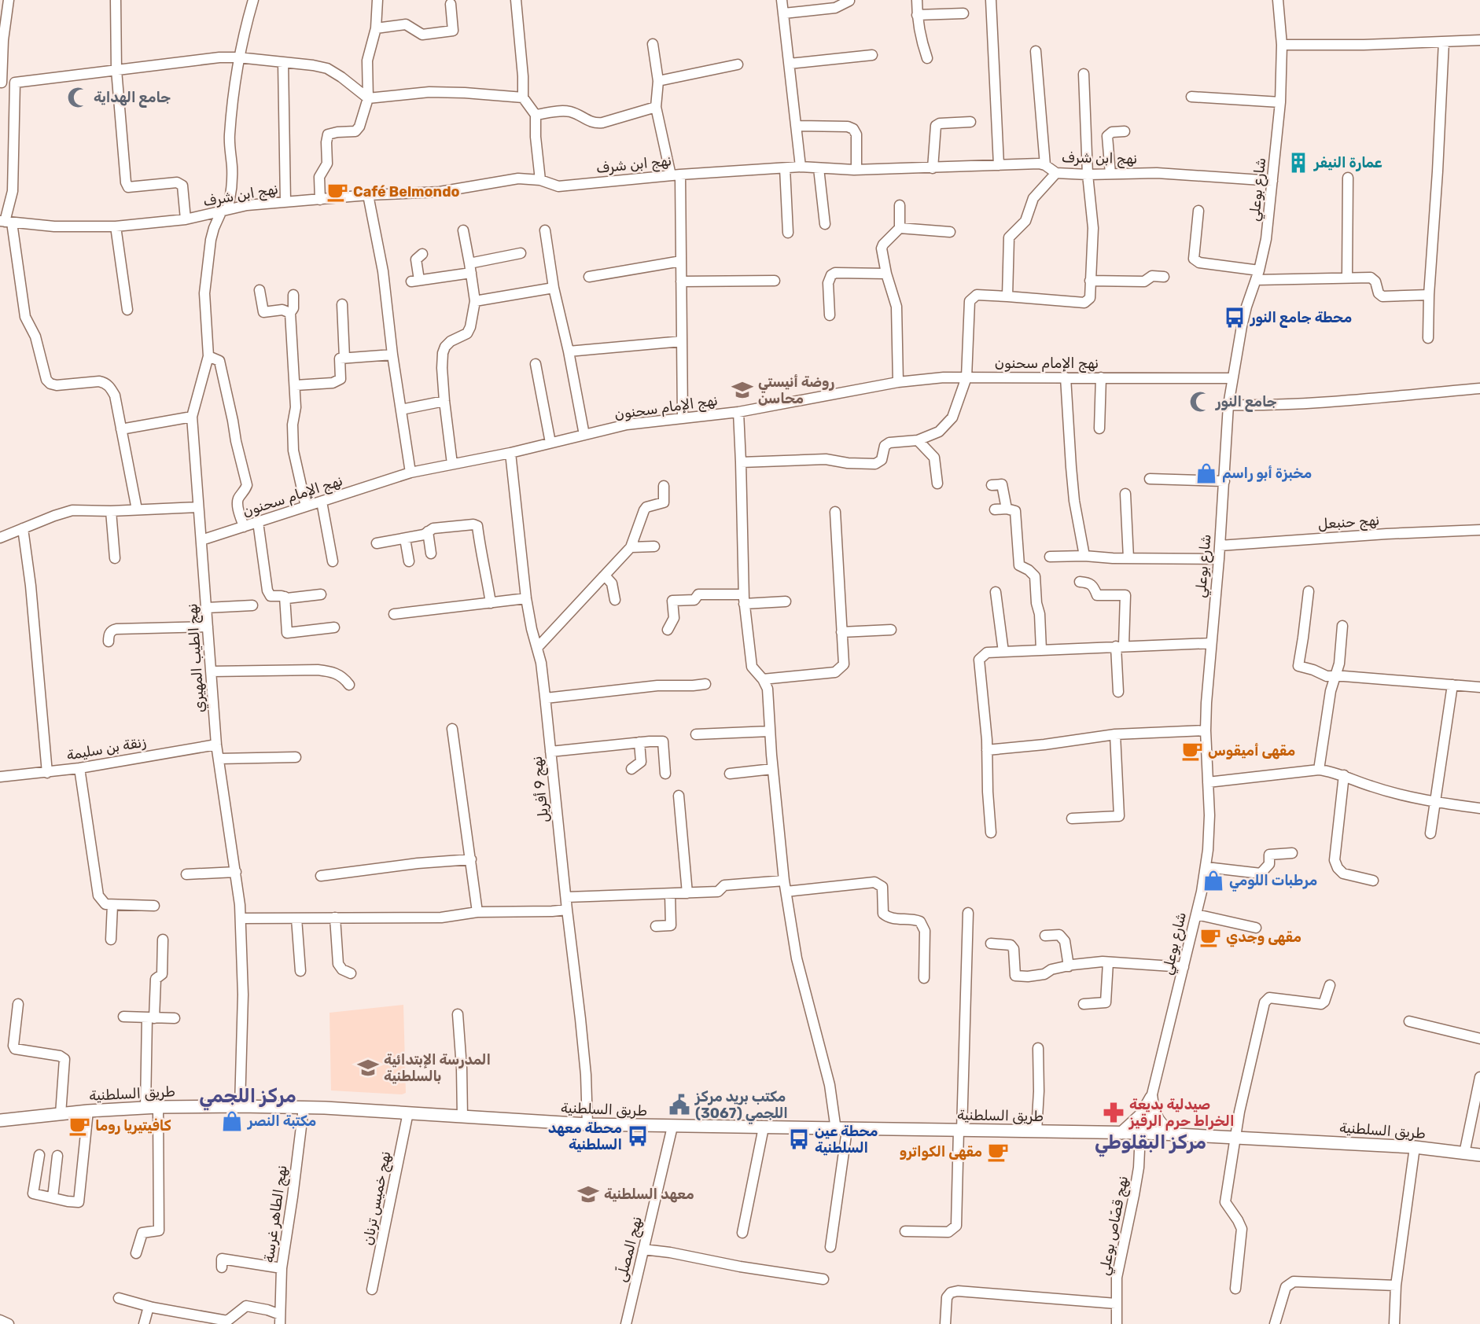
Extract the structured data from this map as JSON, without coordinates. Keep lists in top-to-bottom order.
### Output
{
  "streets": {
    "main road": ["طريق السلطنية"],
    "street": [
      "نهج ابن شرف",
      "شارع بوعلي",
      "نهج الإمام سحنون",
      "نهج حنبعل",
      "نهج الطيب المهيري",
      "زنقة بن سليمة",
      "نهج 9 أفريل",
      "نهج خميس ترنان",
      "نهج الطاهر غرسة",
      "نهج قصّاص بوعلي",
      "نهج المصلّى"
    ]
  },
  "crossings": [
    ["نهج ابن شرف", "شارع بوعلي"],
    ["نهج ابن شرف", "نهج الطيب المهيري"],
    ["شارع بوعلي", "نهج الإمام سحنون"],
    ["شارع بوعلي", "نهج حنبعل"],
    ["شارع بوعلي", "طريق السلطنية"],
    ["شارع بوعلي", "نهج قصّاص بوعلي"],
    ["نهج الإمام سحنون", "نهج الطيب المهيري"],
    ["نهج الإمام سحنون", "نهج 9 أفريل"],
    ["نهج الطيب المهيري", "زنقة بن سليمة"],
    ["نهج الطيب المهيري", "طريق السلطنية"],
    ["نهج 9 أفريل", "طريق السلطنية"],
    ["طريق السلطنية", "نهج خميس ترنان"],
    ["طريق السلطنية", "نهج الطاهر غرسة"],
    ["طريق السلطنية", "نهج قصّاص بوعلي"],
    ["طريق السلطنية", "نهج المصلّى"]
  ],
  "districts": ["مركز اللجمي", "مركز البقلوطي"],
  "places": {
    "mosque": ["جامع الهداية", "جامع النور"],
    "building": ["عمارة النيفر"],
    "cafe": [
      "Café Belmondo",
      "مقهى أميقوس",
      "مقهى وجدي",
      "كافيتيريا روما",
      "مقهى الكواترو"
    ],
    "bus stop": ["محطة جامع النور", "محطة معهد السلطنية", "محطة عين السلطنية"],
    "school or university": ["روضة أنيستي محاسن", "المدرسة الإبتدائية بالسلطنية", "معهد السلطنية"],
    "shop": ["مخبزة أبو راسم", "مرطبات اللومي", "مكتبة النصر"],
    "public building": ["مكتب بريد مركز اللجمي (3067)"],
    "pharmacy": ["صيدلية بديعة الخراط حرم الرقيز"]
  }
}
